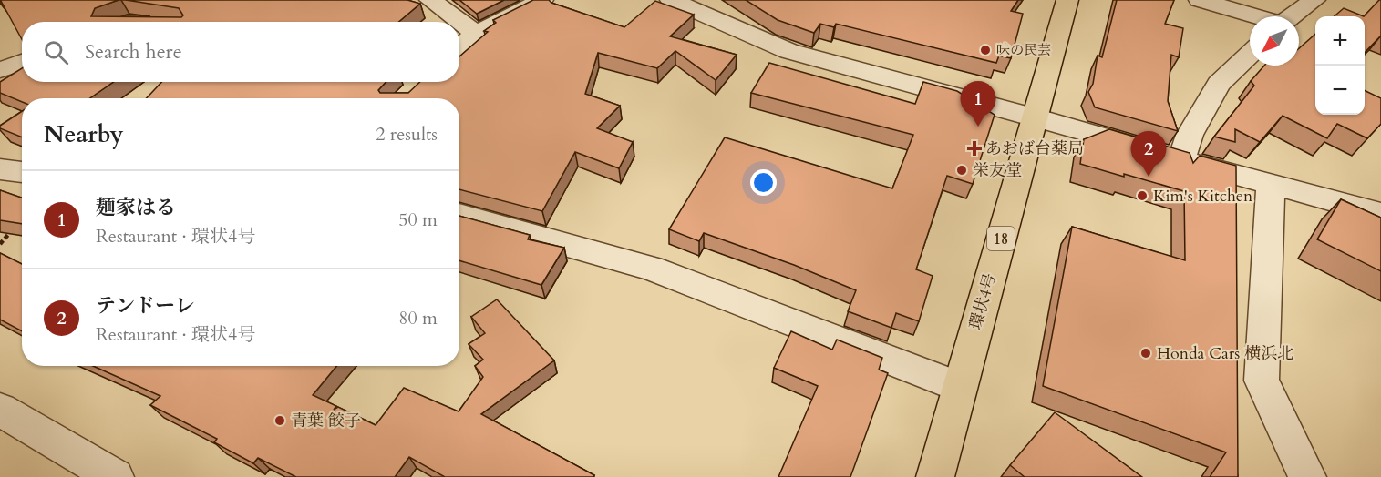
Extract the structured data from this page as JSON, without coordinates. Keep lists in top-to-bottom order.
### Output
{
  "streets": {
    "main road": ["18", "環状4号"]
  },
  "places": {
    "other": [
      "味の民芸",
      "栄友堂",
      "Kim's Kitchen",
      "Honda Cars 横浜北",
      "青葉 餃子"
    ],
    "health": ["あおば台薬局"]
  },
  "north": "bottom left",
  "page": {
    "map_buttons": ["+", "−"],
    "search": "Search here",
    "pins": ["1", "2"],
    "heading": ["Nearby", "2 results"],
    "list": [
      {
        "mark": "1",
        "name": "麺家はる",
        "note": "Restaurant · 環状4号",
        "value": "50 m"
      },
      {
        "mark": "2",
        "name": "テンドーレ",
        "note": "Restaurant · 環状4号",
        "value": "80 m"
      }
    ]
  }
}
